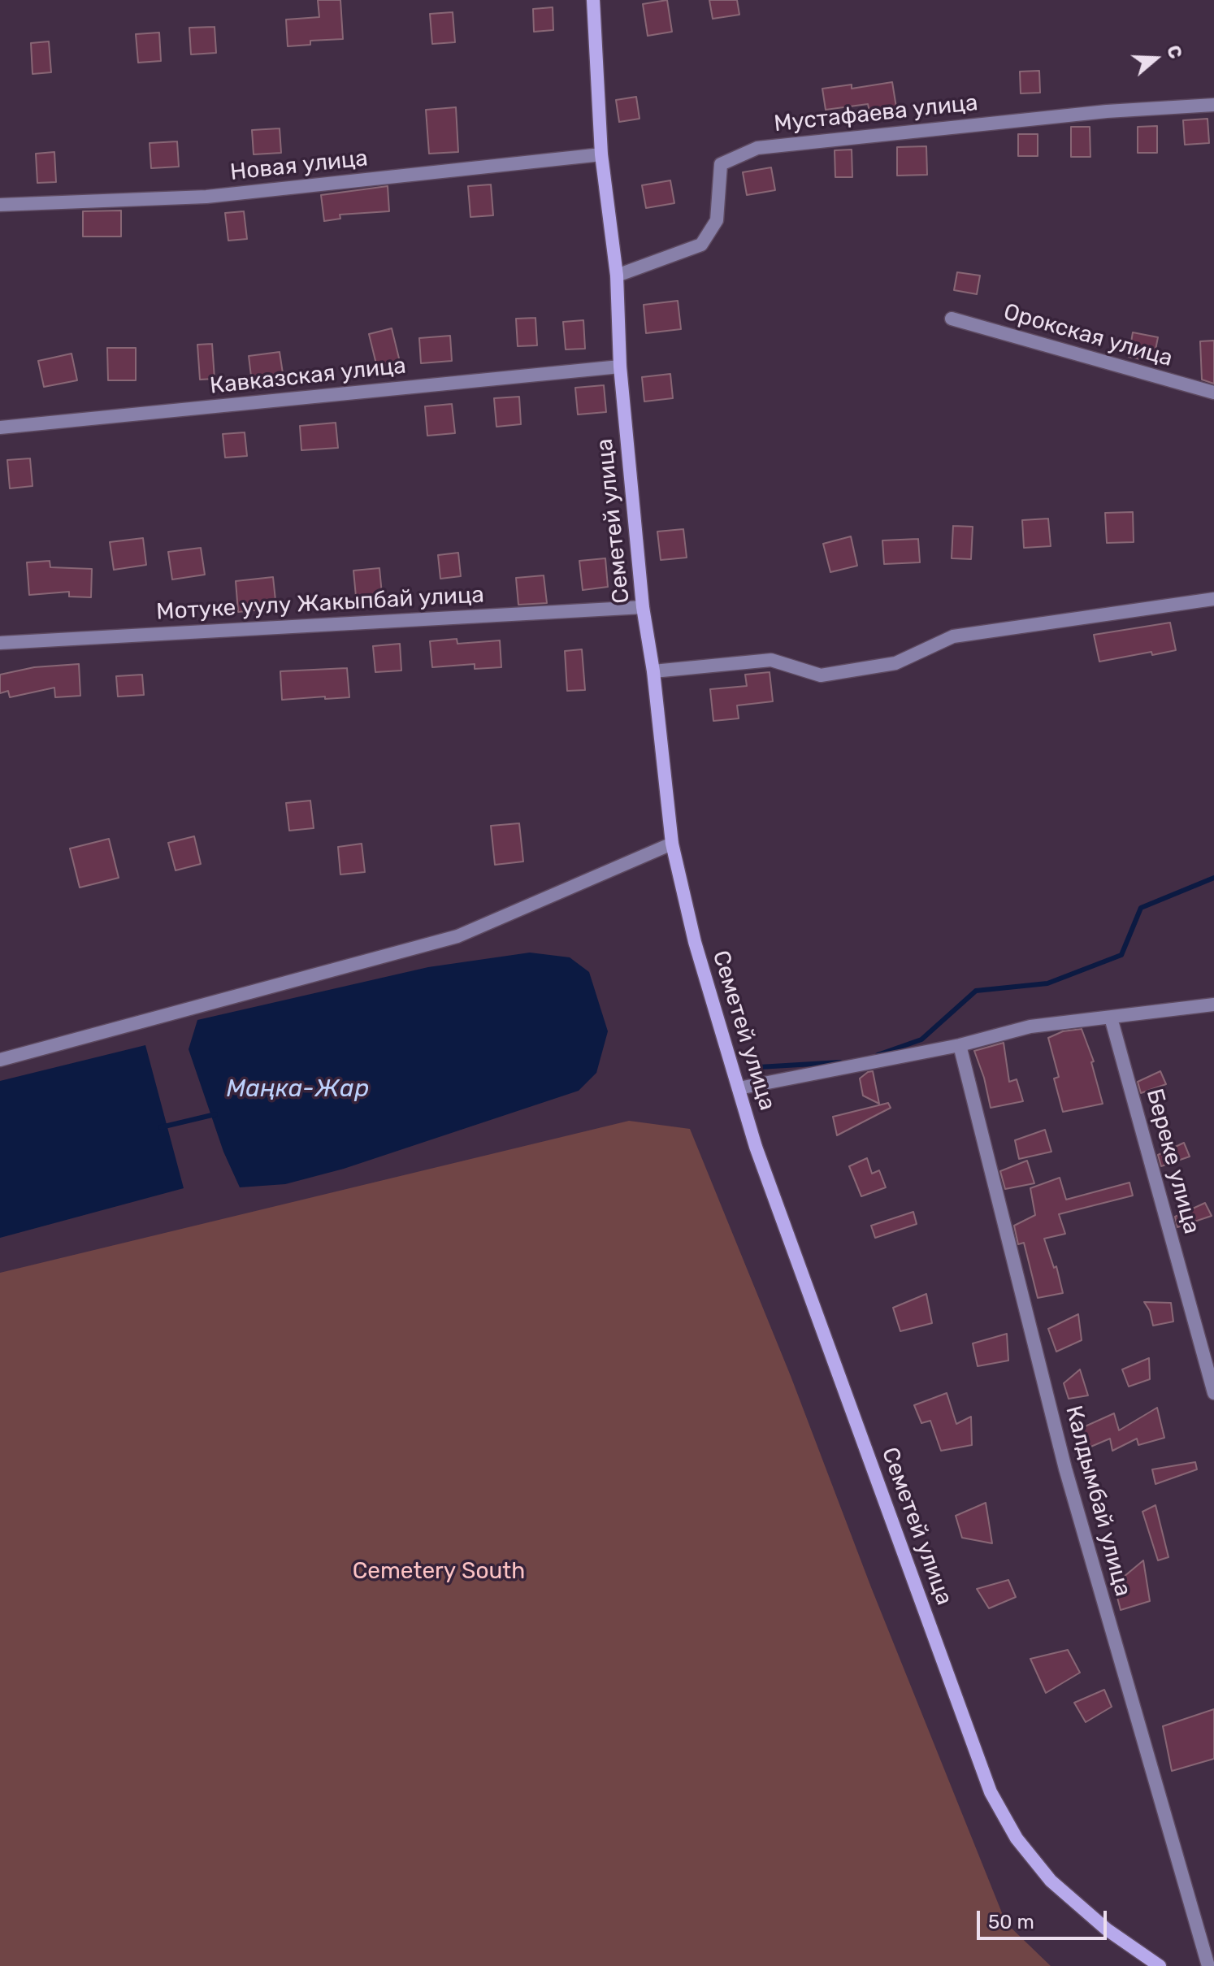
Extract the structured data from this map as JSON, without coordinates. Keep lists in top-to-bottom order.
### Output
{
  "streets": {
    "street": [
      "Мустафаева улица",
      "Новая улица",
      "Орокская улица",
      "Кавказская улица",
      "Семетей улица",
      "Мотуке уулу Жакыпбай улица",
      "Береке улица",
      "Калдымбай улица"
    ]
  },
  "crossings": [
    ["Мустафаева улица", "Семетей улица"],
    ["Новая улица", "Семетей улица"],
    ["Кавказская улица", "Семетей улица"],
    ["Семетей улица", "Мотуке уулу Жакыпбай улица"]
  ],
  "water": ["Маңка-Жар"],
  "parks": ["Cemetery South"],
  "scale_bar": "50 m",
  "north": "right"
}
